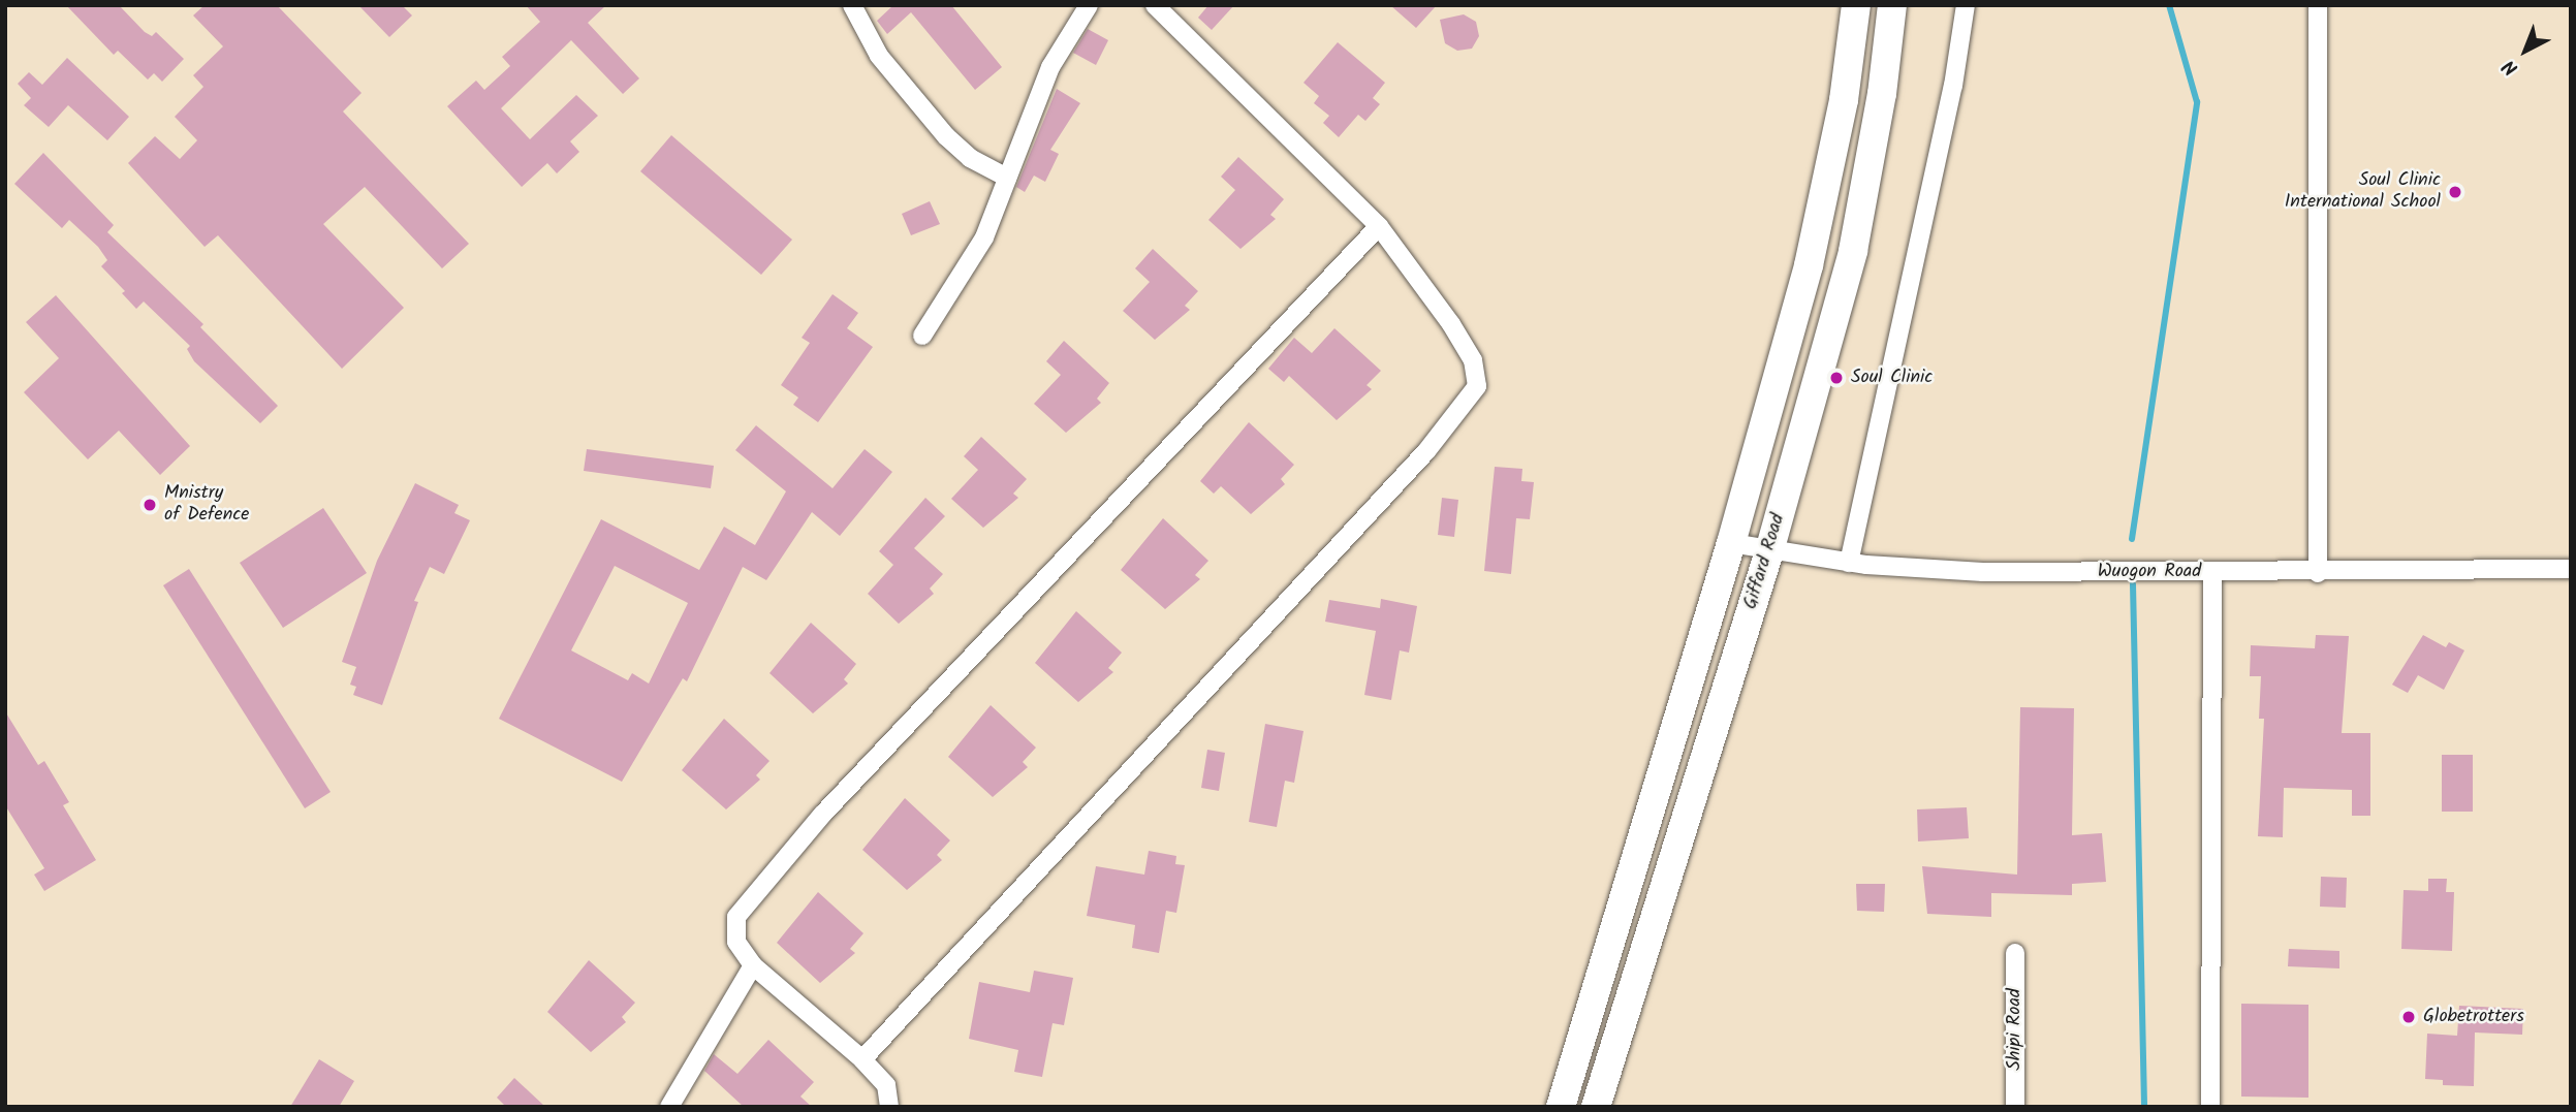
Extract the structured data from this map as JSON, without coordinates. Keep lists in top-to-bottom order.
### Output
{
  "streets": {
    "main road": ["Giffard Road"],
    "street": ["Wuogon Road", "Shipi Road"]
  },
  "crossings": [
    ["Giffard Road", "Wuogon Road"]
  ],
  "places": [
    "Soul Clinic International School",
    "Soul Clinic",
    "Mnistry of Defence",
    "Globetrotters"
  ],
  "north": "bottom left"
}
